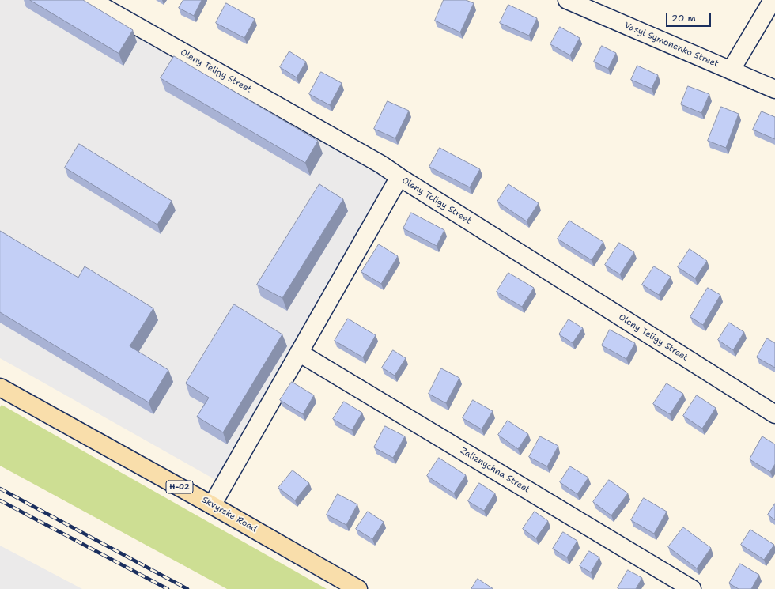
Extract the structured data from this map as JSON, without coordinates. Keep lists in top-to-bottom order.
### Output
{
  "streets": {
    "main road": ["Н-02", "Skvyrske Road"],
    "street": ["Vasyl Symonenko Street", "Oleny Teligy Street", "Zaliznychna Street"]
  },
  "scale_bar": "20 m"
}
